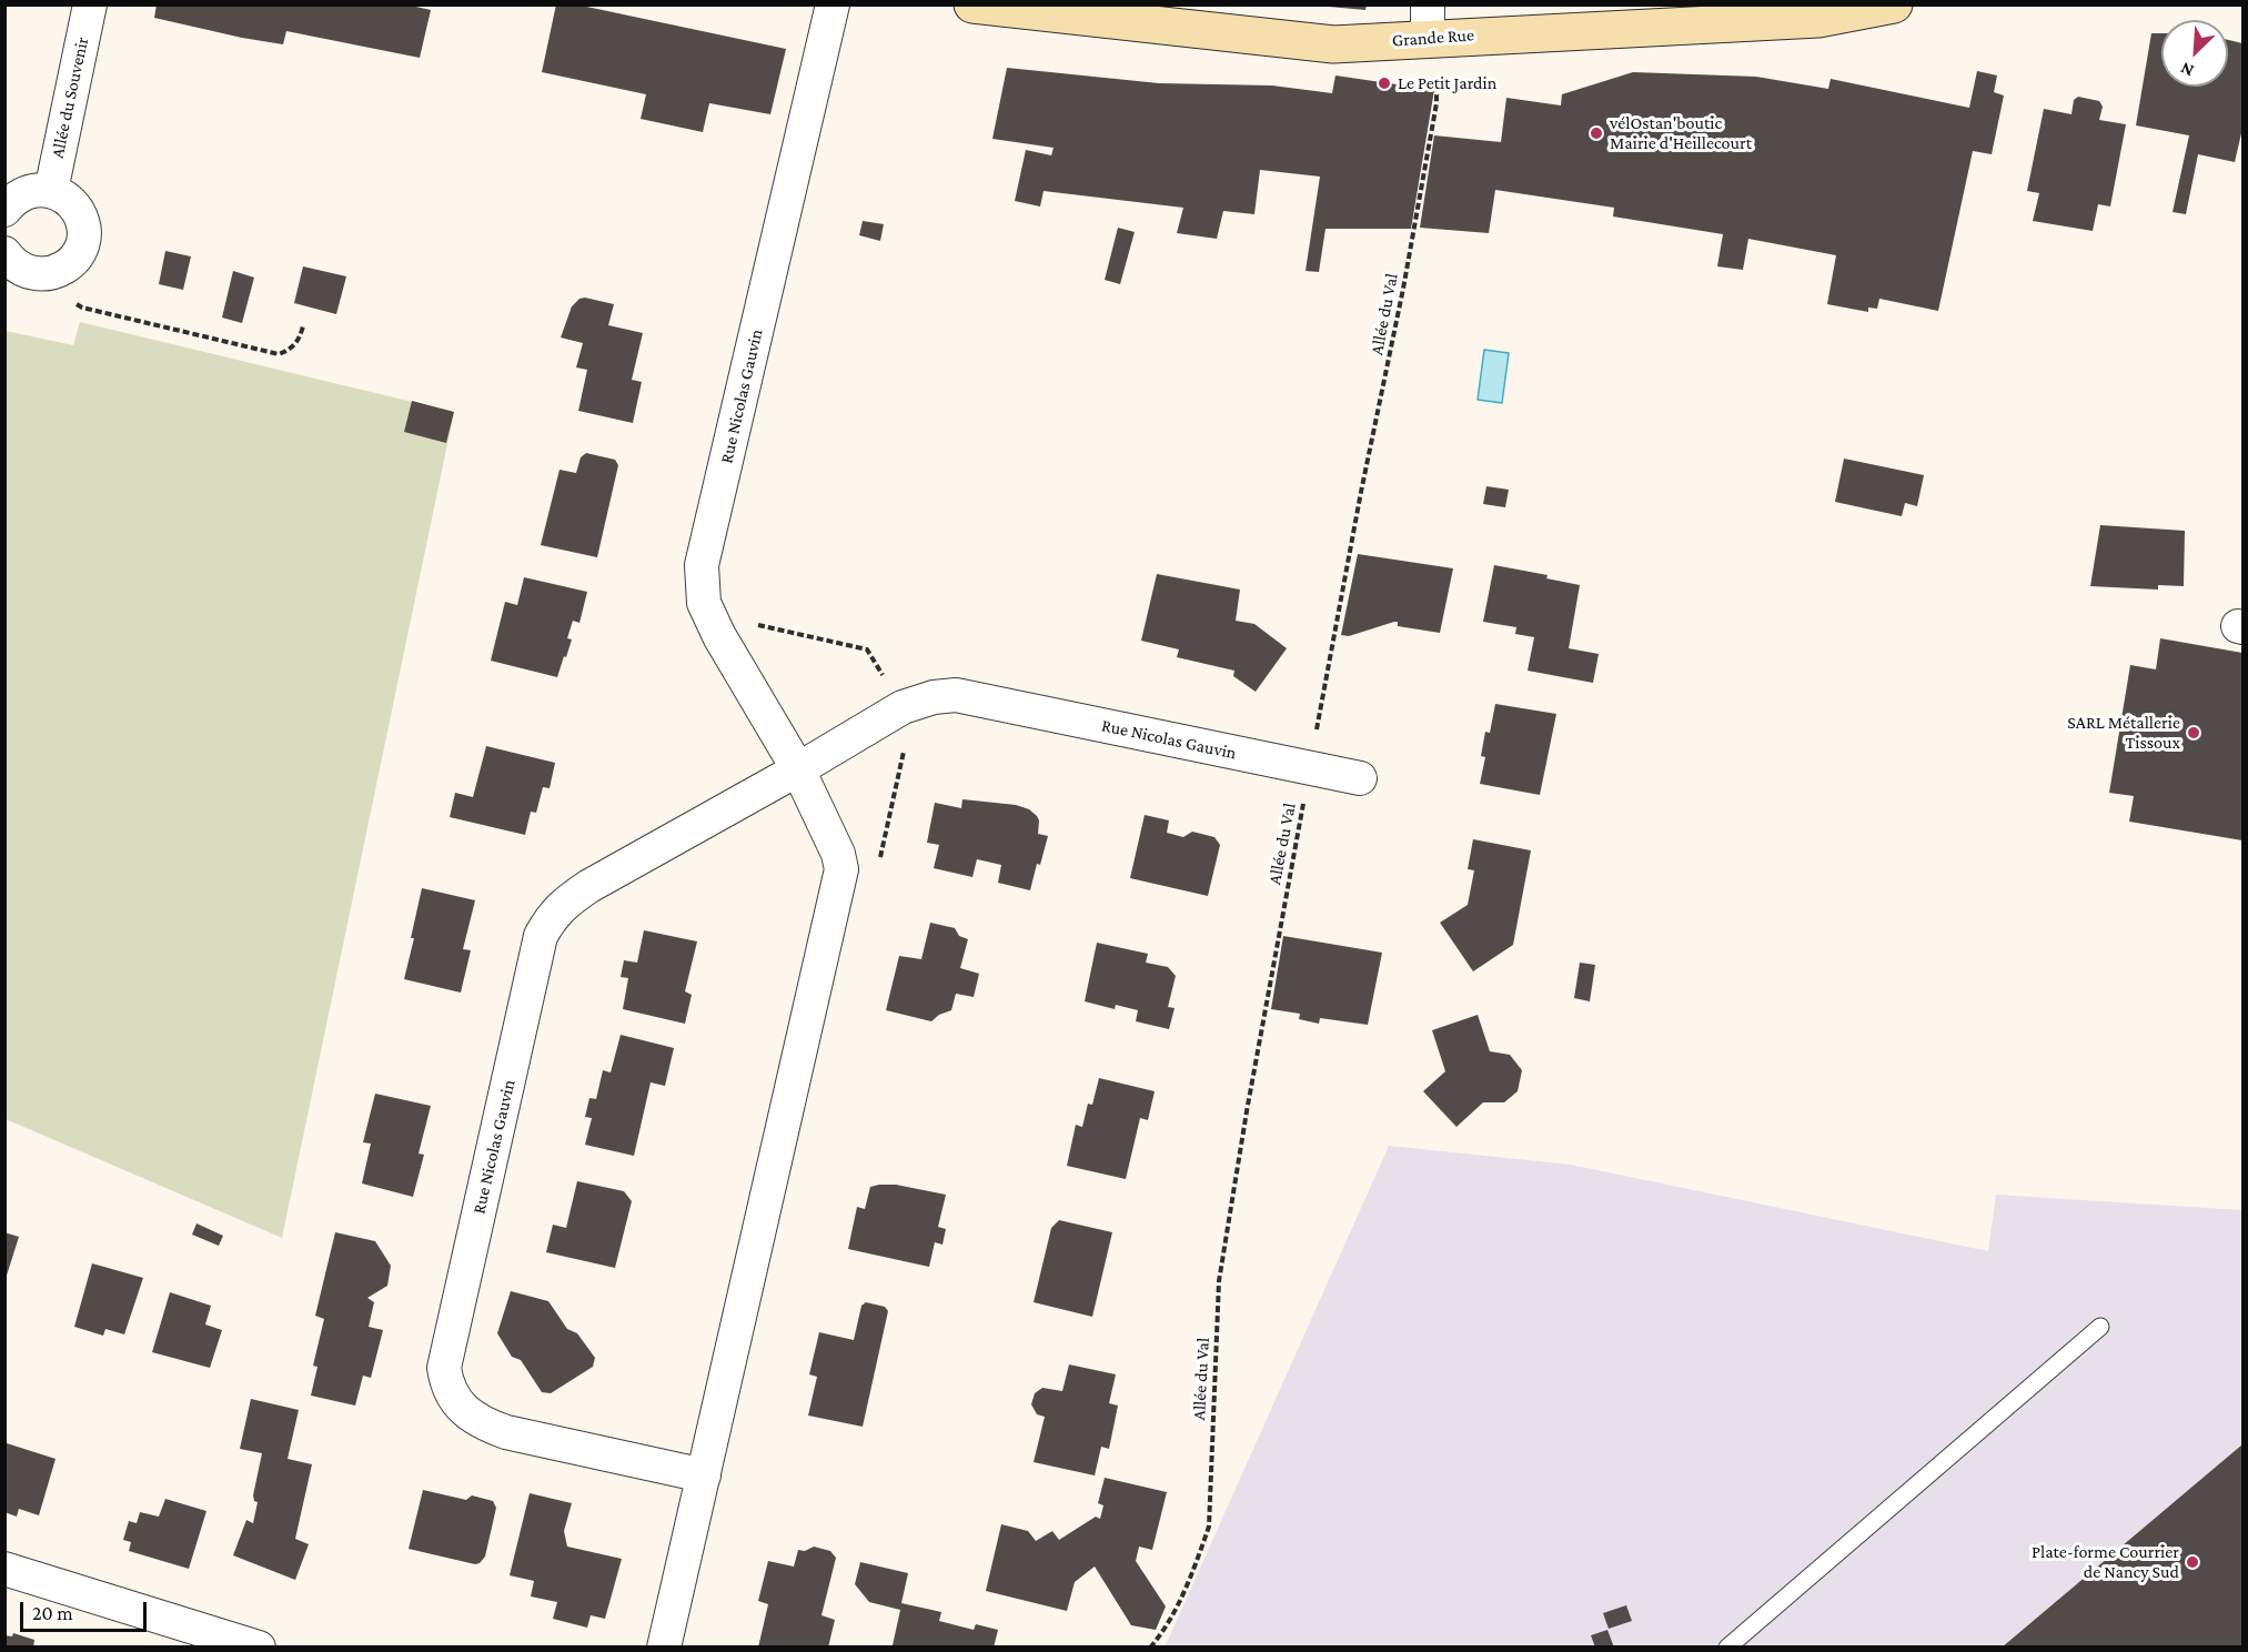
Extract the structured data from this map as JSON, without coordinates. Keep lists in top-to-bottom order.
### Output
{
  "streets": {
    "street": ["Grande Rue", "Allée du Souvenir", "Rue Nicolas Gauvin"],
    "path": ["Allée du Val"]
  },
  "crossings": [
    ["Grande Rue", "Allée du Val"],
    ["Allée du Val", "Rue Nicolas Gauvin"]
  ],
  "places": [
    "Le Petit Jardin",
    "vélOstan'boutic Mairie d'Heillecourt",
    "SARL Métallerie Tissoux",
    "Plate-forme Courrier de Nancy Sud"
  ],
  "scale_bar": "20 m",
  "north": "bottom left"
}
